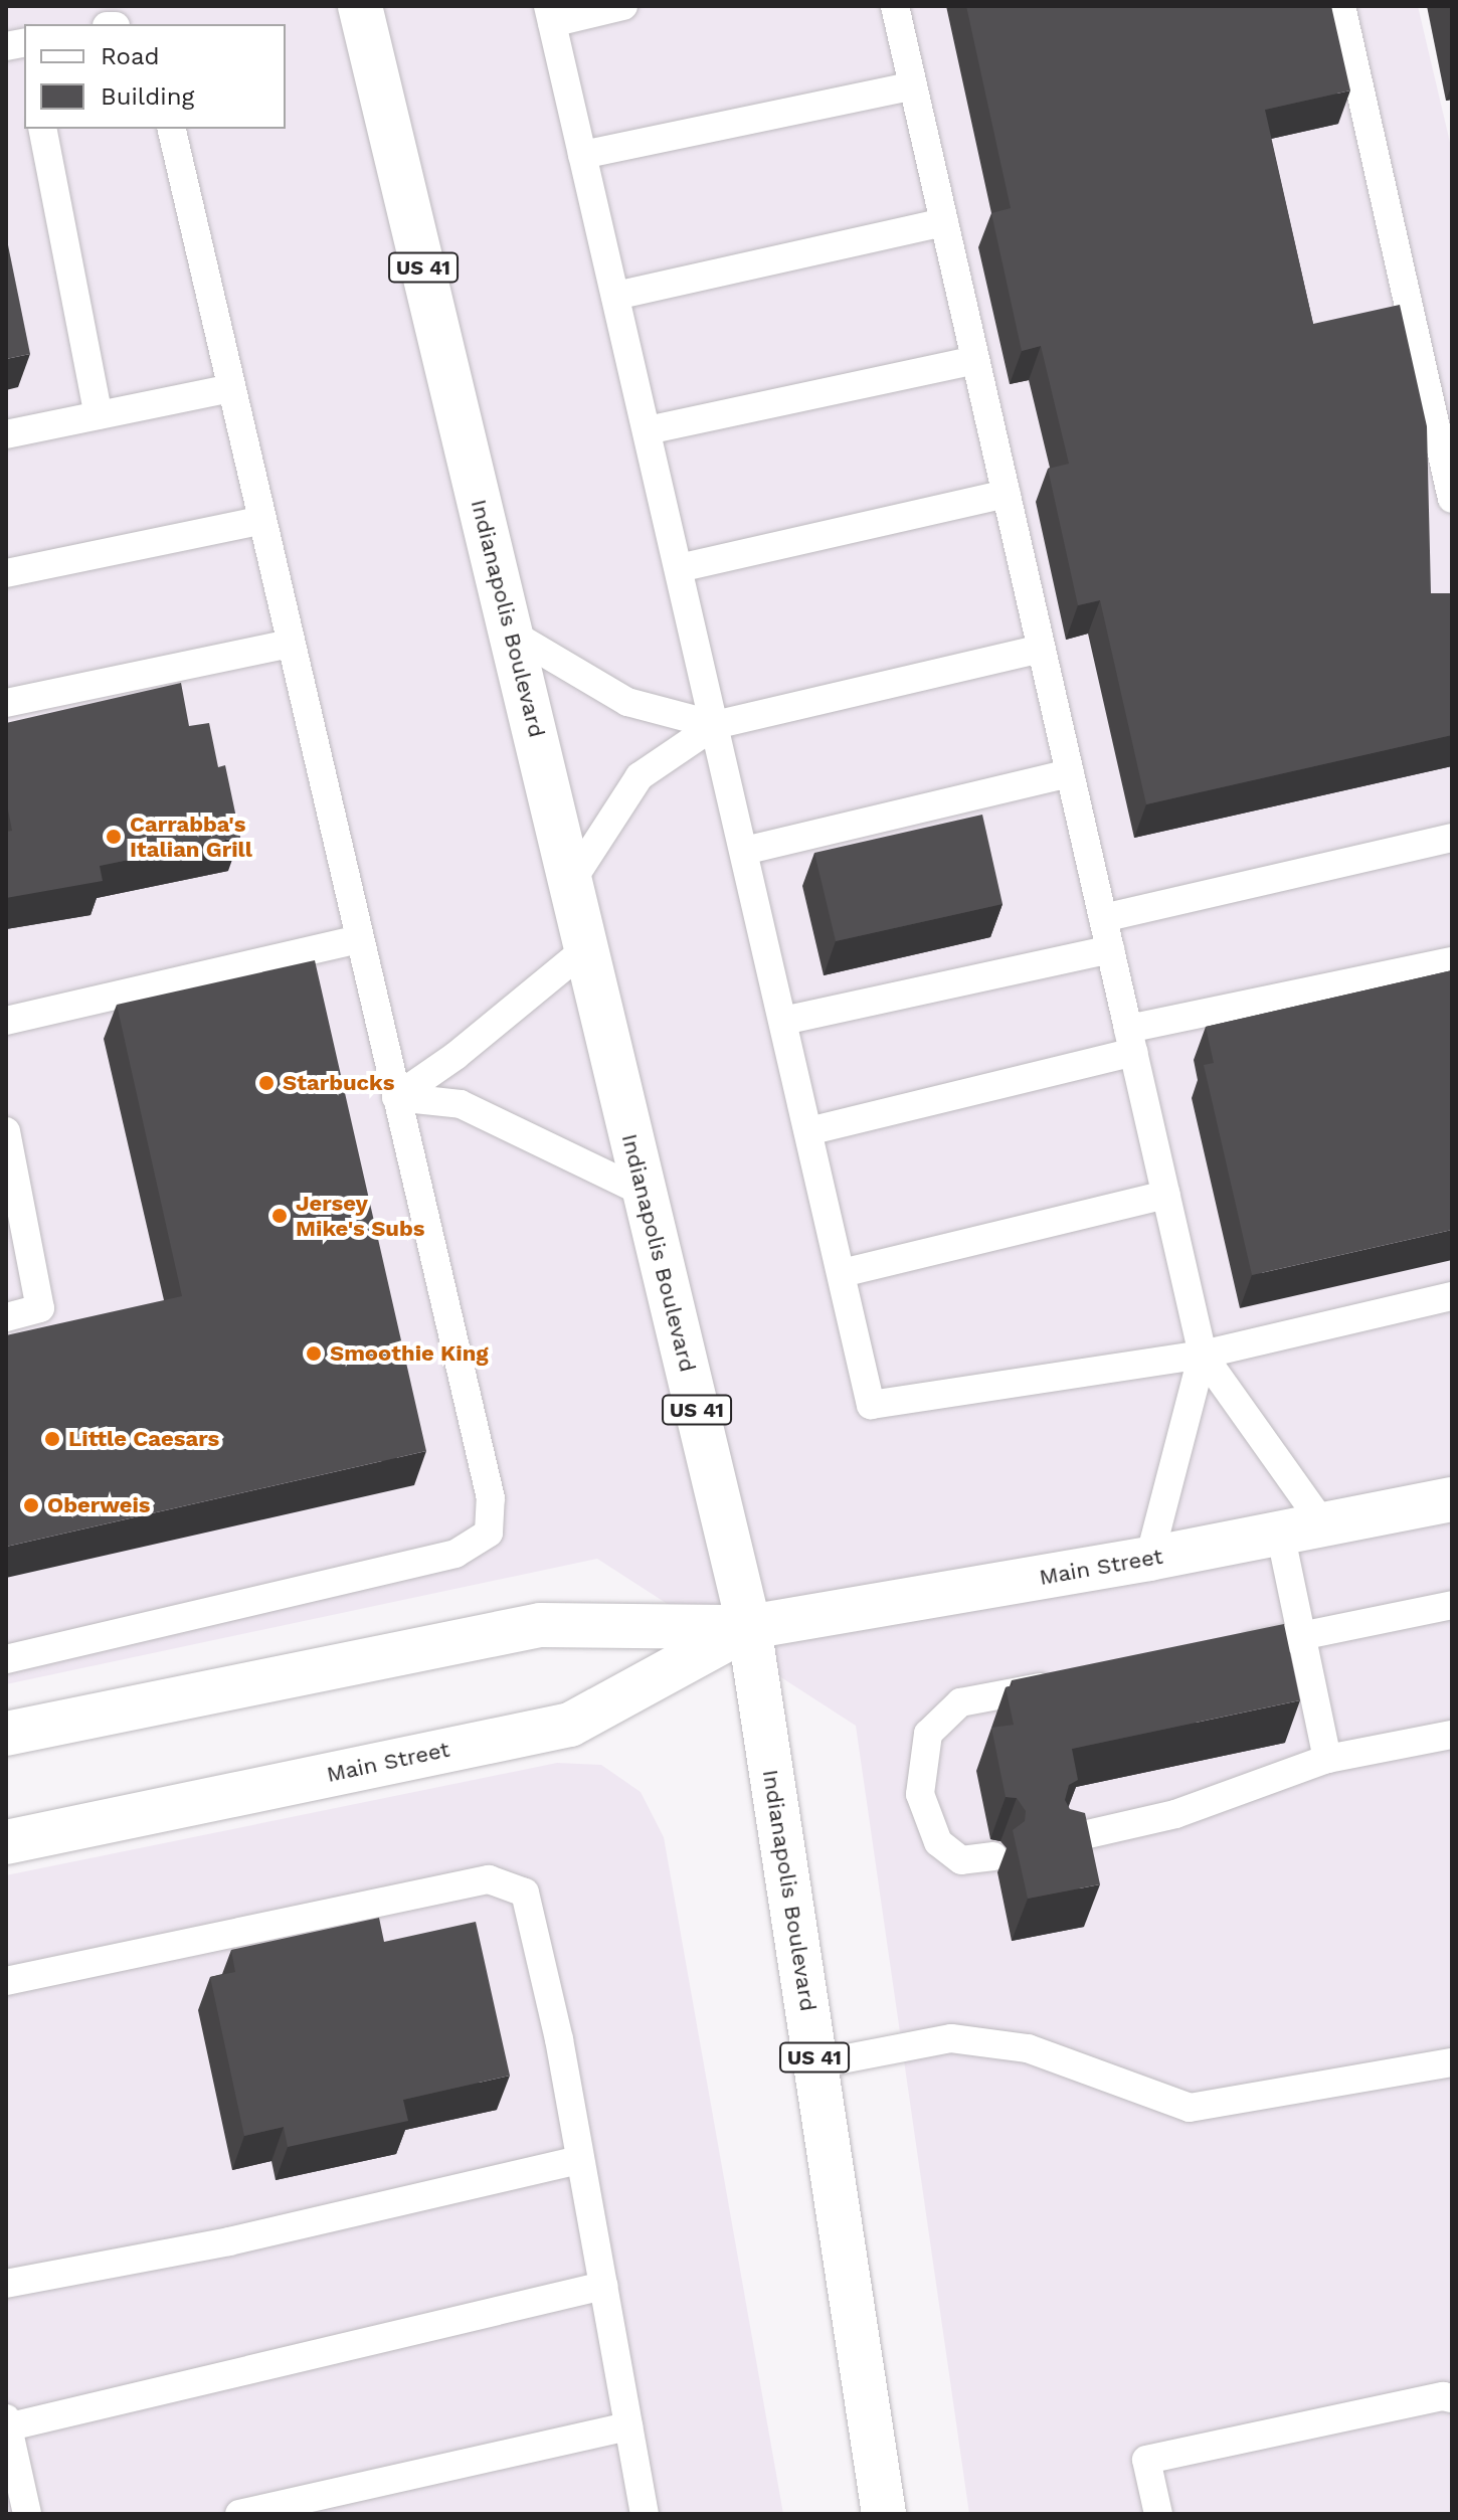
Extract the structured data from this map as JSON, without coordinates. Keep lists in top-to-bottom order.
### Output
{
  "streets": {
    "main road": ["US 41", "Indianapolis Boulevard", "Main Street"]
  },
  "crossings": [
    ["Indianapolis Boulevard", "Main Street"]
  ],
  "places": [
    "Carrabba's Italian Grill",
    "Starbucks",
    "Jersey Mike's Subs",
    "Smoothie King",
    "Little Caesars",
    "Oberweis"
  ],
  "legend": ["Road", "Building"]
}
